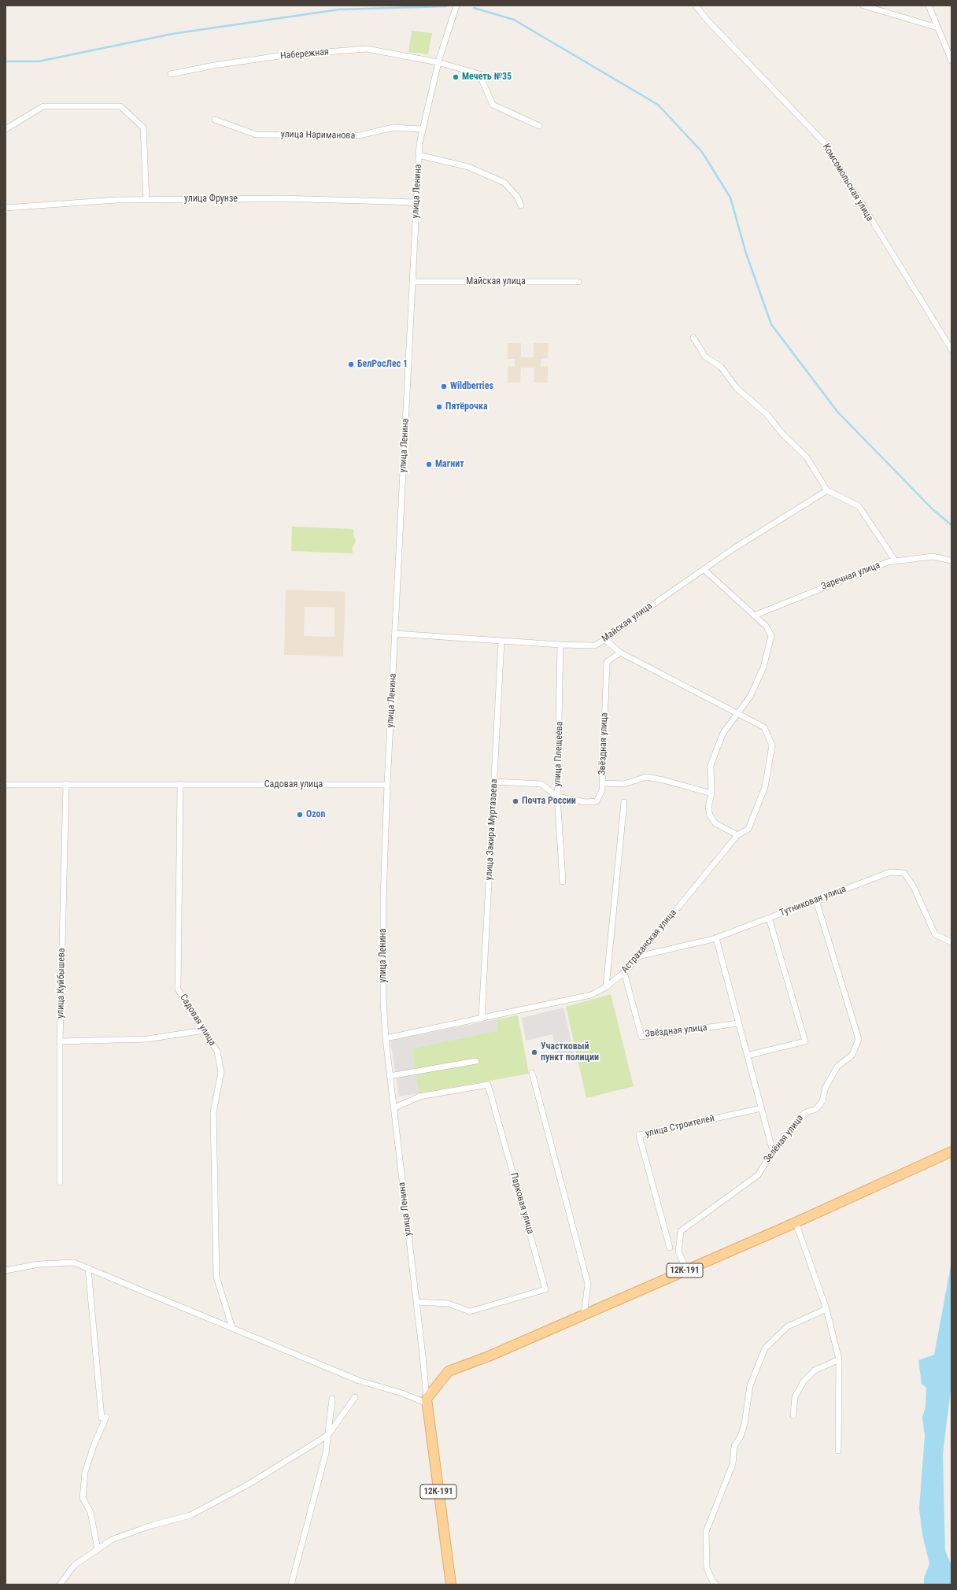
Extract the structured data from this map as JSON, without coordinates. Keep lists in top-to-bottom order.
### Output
{
  "streets": {
    "main road": ["12К-191"],
    "street": [
      "Набережная",
      "улица Нариманова",
      "Комсомольская улица",
      "улица Ленина",
      "улица Фрунзе",
      "Майская улица",
      "Заречная улица",
      "Звёздная улица",
      "улица Плещеева",
      "Садовая улица",
      "улица Закира Муртазаева",
      "Тутниковая улица",
      "Астраханская улица",
      "улица Куйбышева",
      "улица Строителей",
      "Зелёная улица",
      "Парковая улица"
    ]
  },
  "crossings": [
    ["Набережная", "улица Ленина"],
    ["улица Нариманова", "улица Ленина"],
    ["улица Ленина", "улица Фрунзе"],
    ["улица Ленина", "Майская улица"],
    ["улица Ленина", "Садовая улица"],
    ["улица Ленина", "Астраханская улица"],
    ["улица Ленина", "Парковая улица"],
    ["улица Ленина", "12К-191"],
    ["Майская улица", "улица Плещеева"],
    ["Майская улица", "улица Закира Муртазаева"],
    ["Майская улица", "Астраханская улица"],
    ["Звёздная улица", "улица Плещеева"],
    ["Звёздная улица", "Астраханская улица"],
    ["Садовая улица", "улица Куйбышева"],
    ["улица Закира Муртазаева", "Астраханская улица"],
    ["Тутниковая улица", "Астраханская улица"],
    ["Тутниковая улица", "Зелёная улица"],
    ["Зелёная улица", "12К-191"]
  ],
  "places": [
    "Мечеть №35",
    "БелРосЛес 1",
    "Wildberries",
    "Пятёрочка",
    "Магнит",
    "Почта России",
    "Ozon",
    "Участковый пункт полиции"
  ]
}
